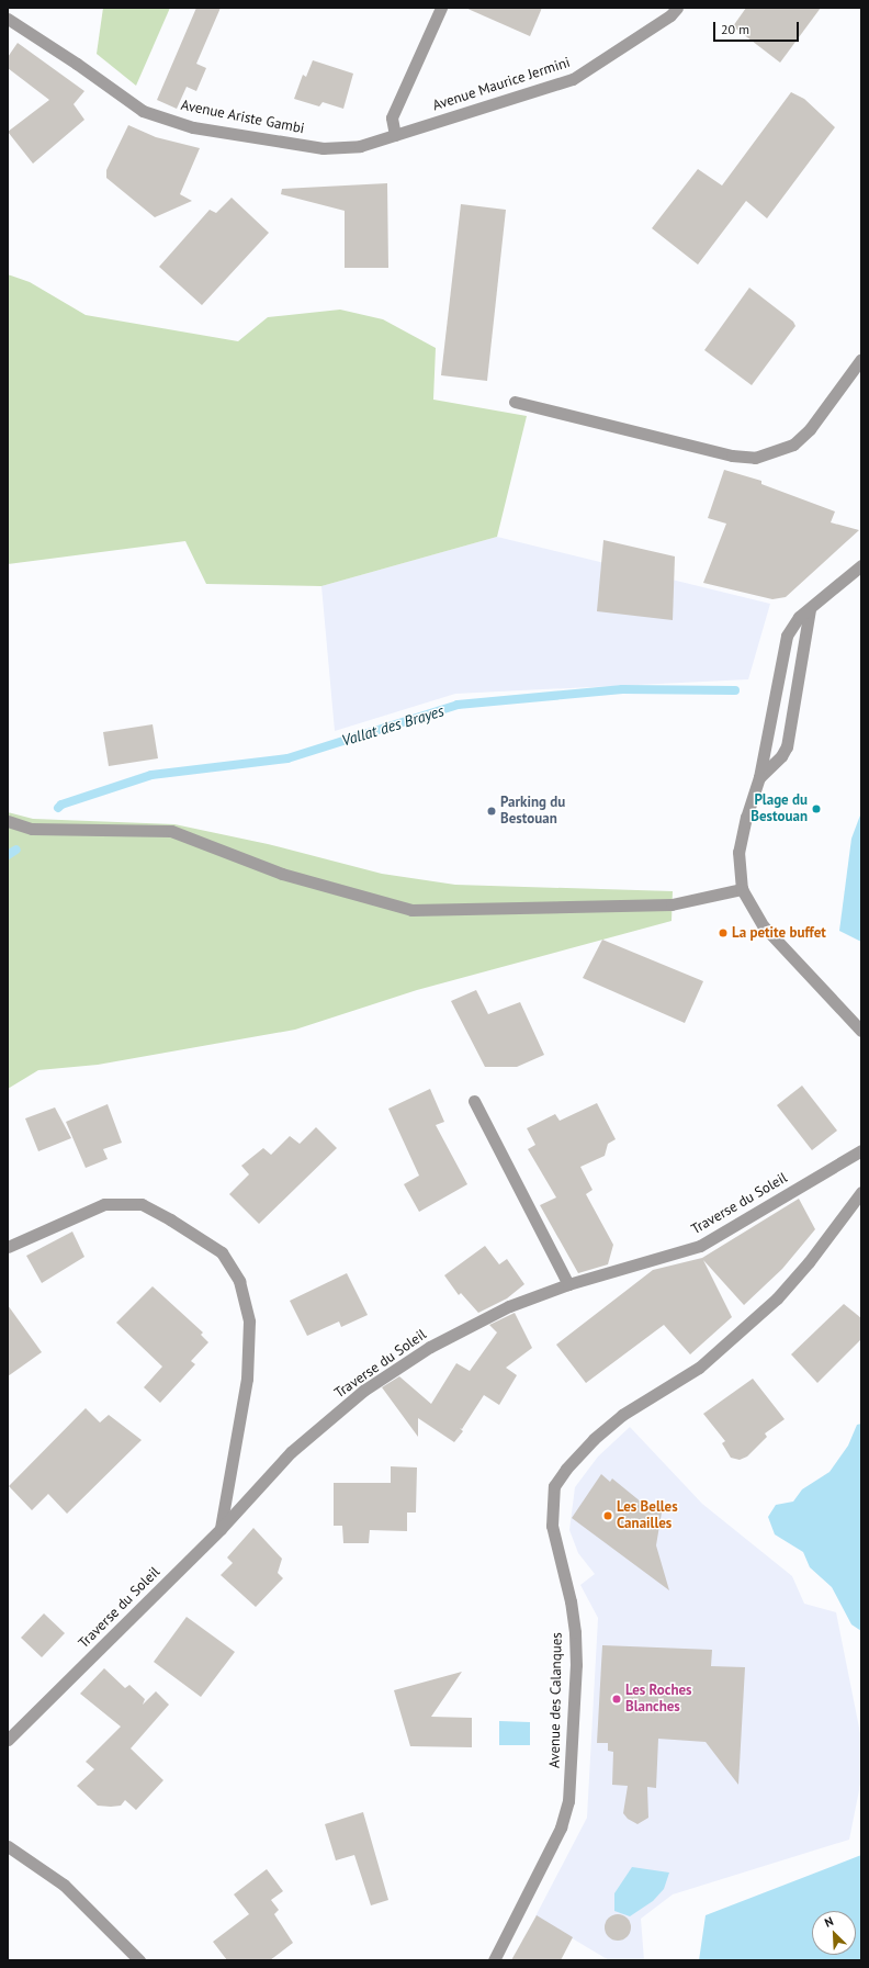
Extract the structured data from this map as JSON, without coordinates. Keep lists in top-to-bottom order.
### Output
{
  "streets": {
    "street": [
      "Avenue Maurice Jermini",
      "Avenue Ariste Gambi",
      "Traverse du Soleil",
      "Avenue des Calanques"
    ]
  },
  "crossings": [
    ["Avenue Maurice Jermini", "Avenue Ariste Gambi"]
  ],
  "water": ["Vallat des Brayes"],
  "places": [
    "Plage du Bestouan",
    "Parking du Bestouan",
    "La petite buffet",
    "Les Belles Canailles",
    "Les Roches Blanches"
  ],
  "scale_bar": "20 m",
  "north": "top left"
}
